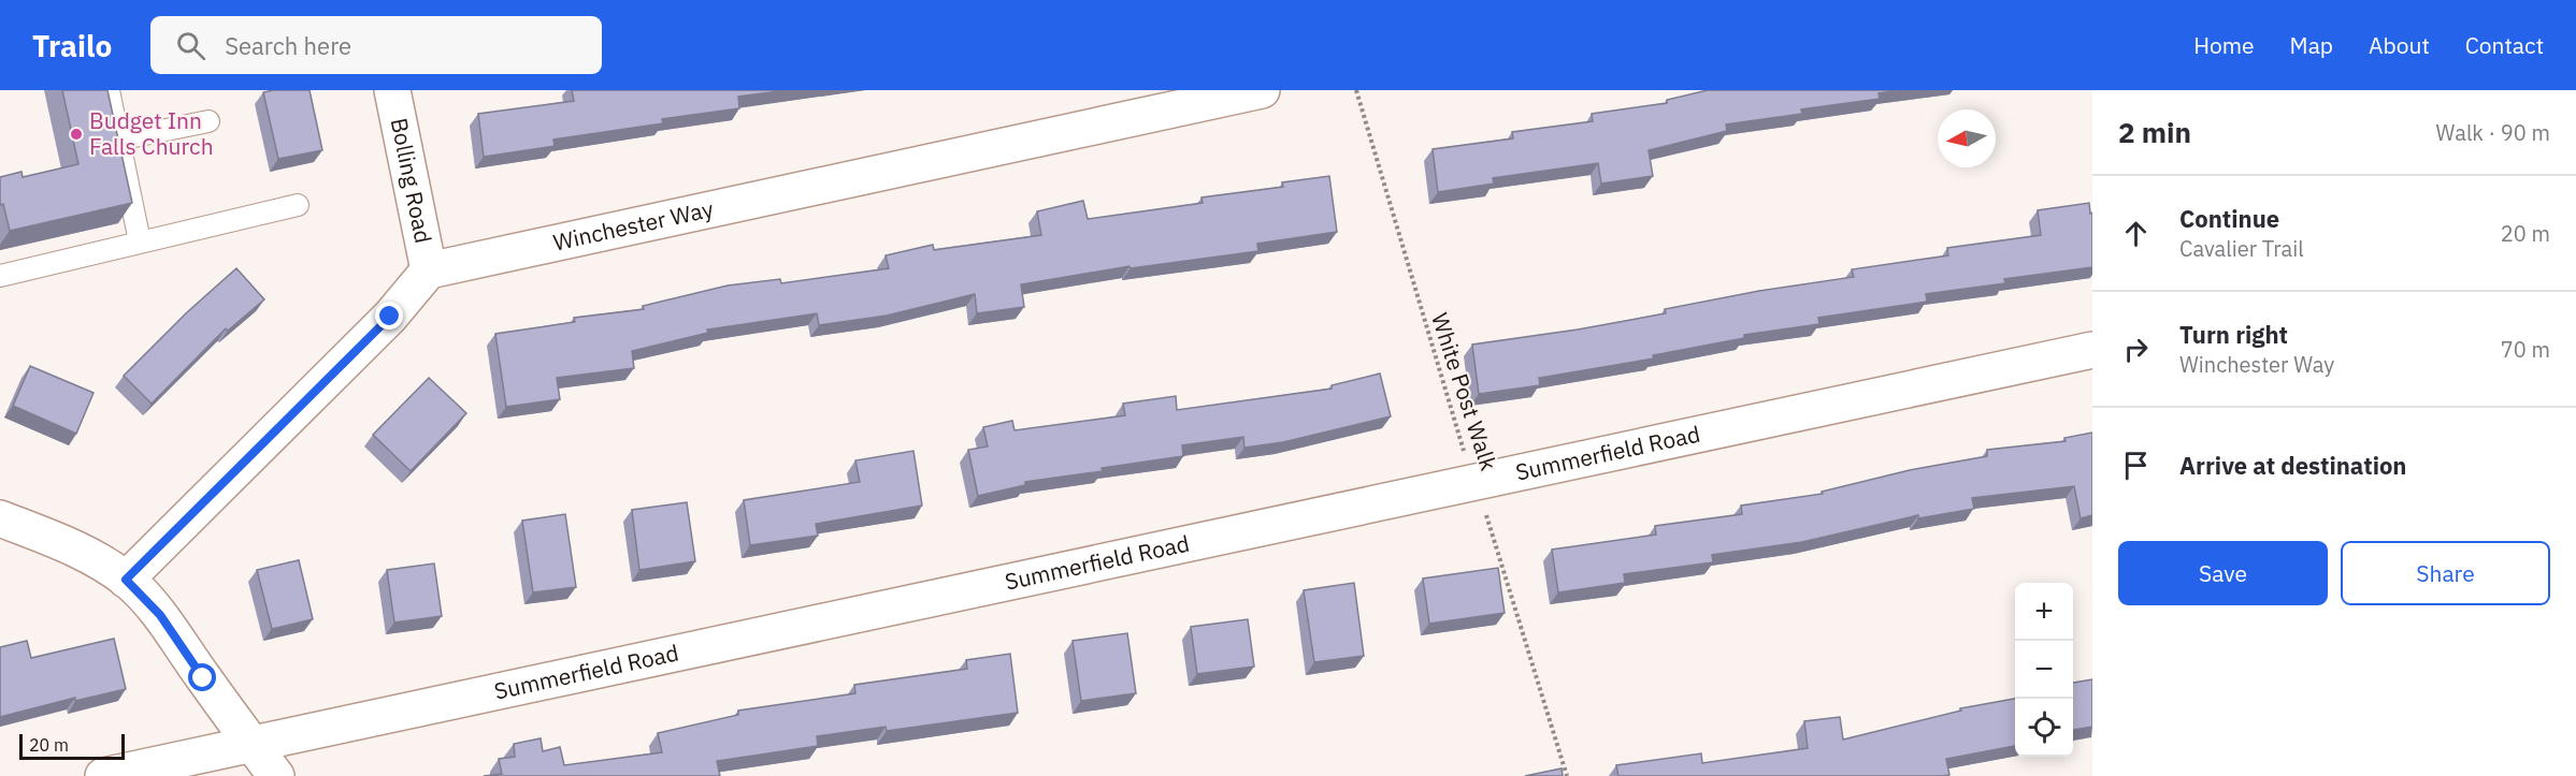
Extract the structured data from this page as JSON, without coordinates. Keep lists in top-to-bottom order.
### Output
{
  "streets": {
    "street": ["Bolling Road", "Winchester Way", "Summerfield Road"],
    "path": ["White Post Walk"]
  },
  "crossings": [
    ["Bolling Road", "Winchester Way"],
    ["White Post Walk", "Summerfield Road"]
  ],
  "places": ["Budget Inn Falls Church"],
  "scale_bar": "20 m",
  "north": "left",
  "page": {
    "header": "Trailo",
    "search": "Search here",
    "nav": [
      "Home",
      "Map",
      "About",
      "Contact"
    ],
    "heading": ["2 min", "Walk · 90 m"],
    "list": [
      ["Continue", "Cavalier Trail", "20 m"],
      ["Turn right", "Winchester Way", "70 m"],
      "Arrive at destination"
    ],
    "buttons": ["Save", "Share"],
    "map_buttons": ["+", "−"],
    "scale": "20 m"
  }
}
